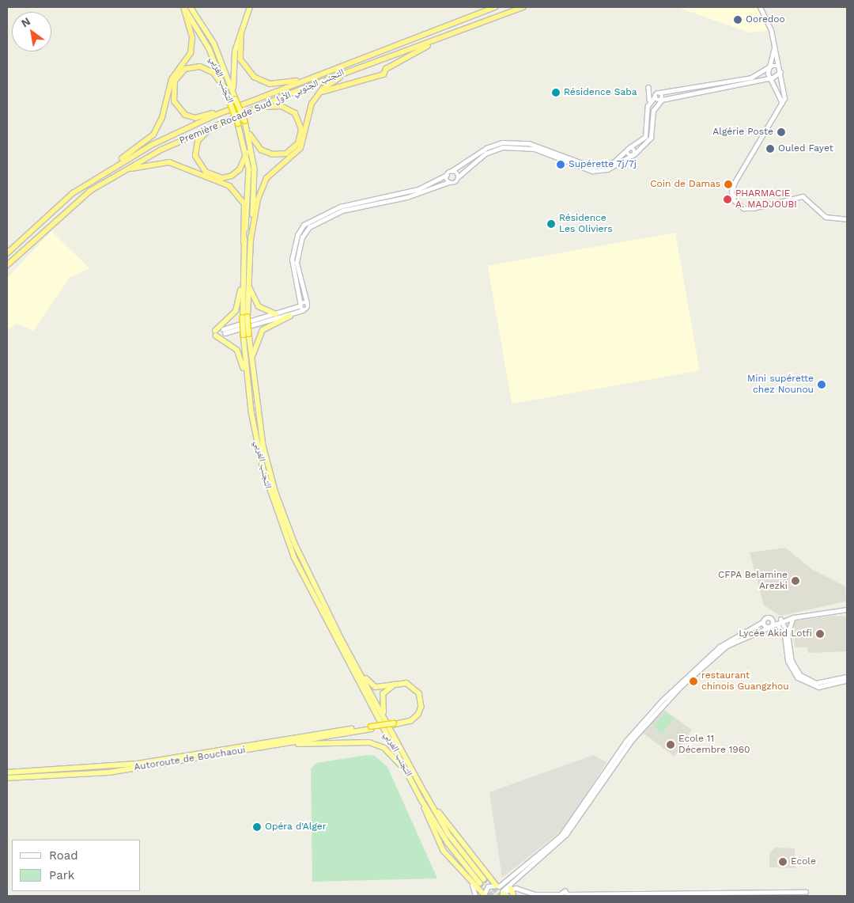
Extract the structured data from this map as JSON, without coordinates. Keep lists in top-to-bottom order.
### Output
{
  "streets": {
    "highway": ["التجنب الغربي", "Première Rocade Sud التجنب الجنوبي الأول", "Autoroute de Bouchaoui"]
  },
  "places": [
    "Ooredoo",
    "Résidence Saba",
    "Algérie Poste",
    "Ouled Fayet",
    "Supérette 7j/7j",
    "Coin de Damas",
    "PHARMACIE A. MADJOUBI",
    "Résidence Les Oliviers",
    "Mini supérette chez Nounou",
    "CFPA Belamine Arezki",
    "Lycée Akid Lotfi",
    "restaurant chinois Guangzhou",
    "Ecole 11 Décembre 1960",
    "Opéra d'Alger",
    "Ecole"
  ],
  "legend": ["Road", "Park"],
  "north": "top left"
}
